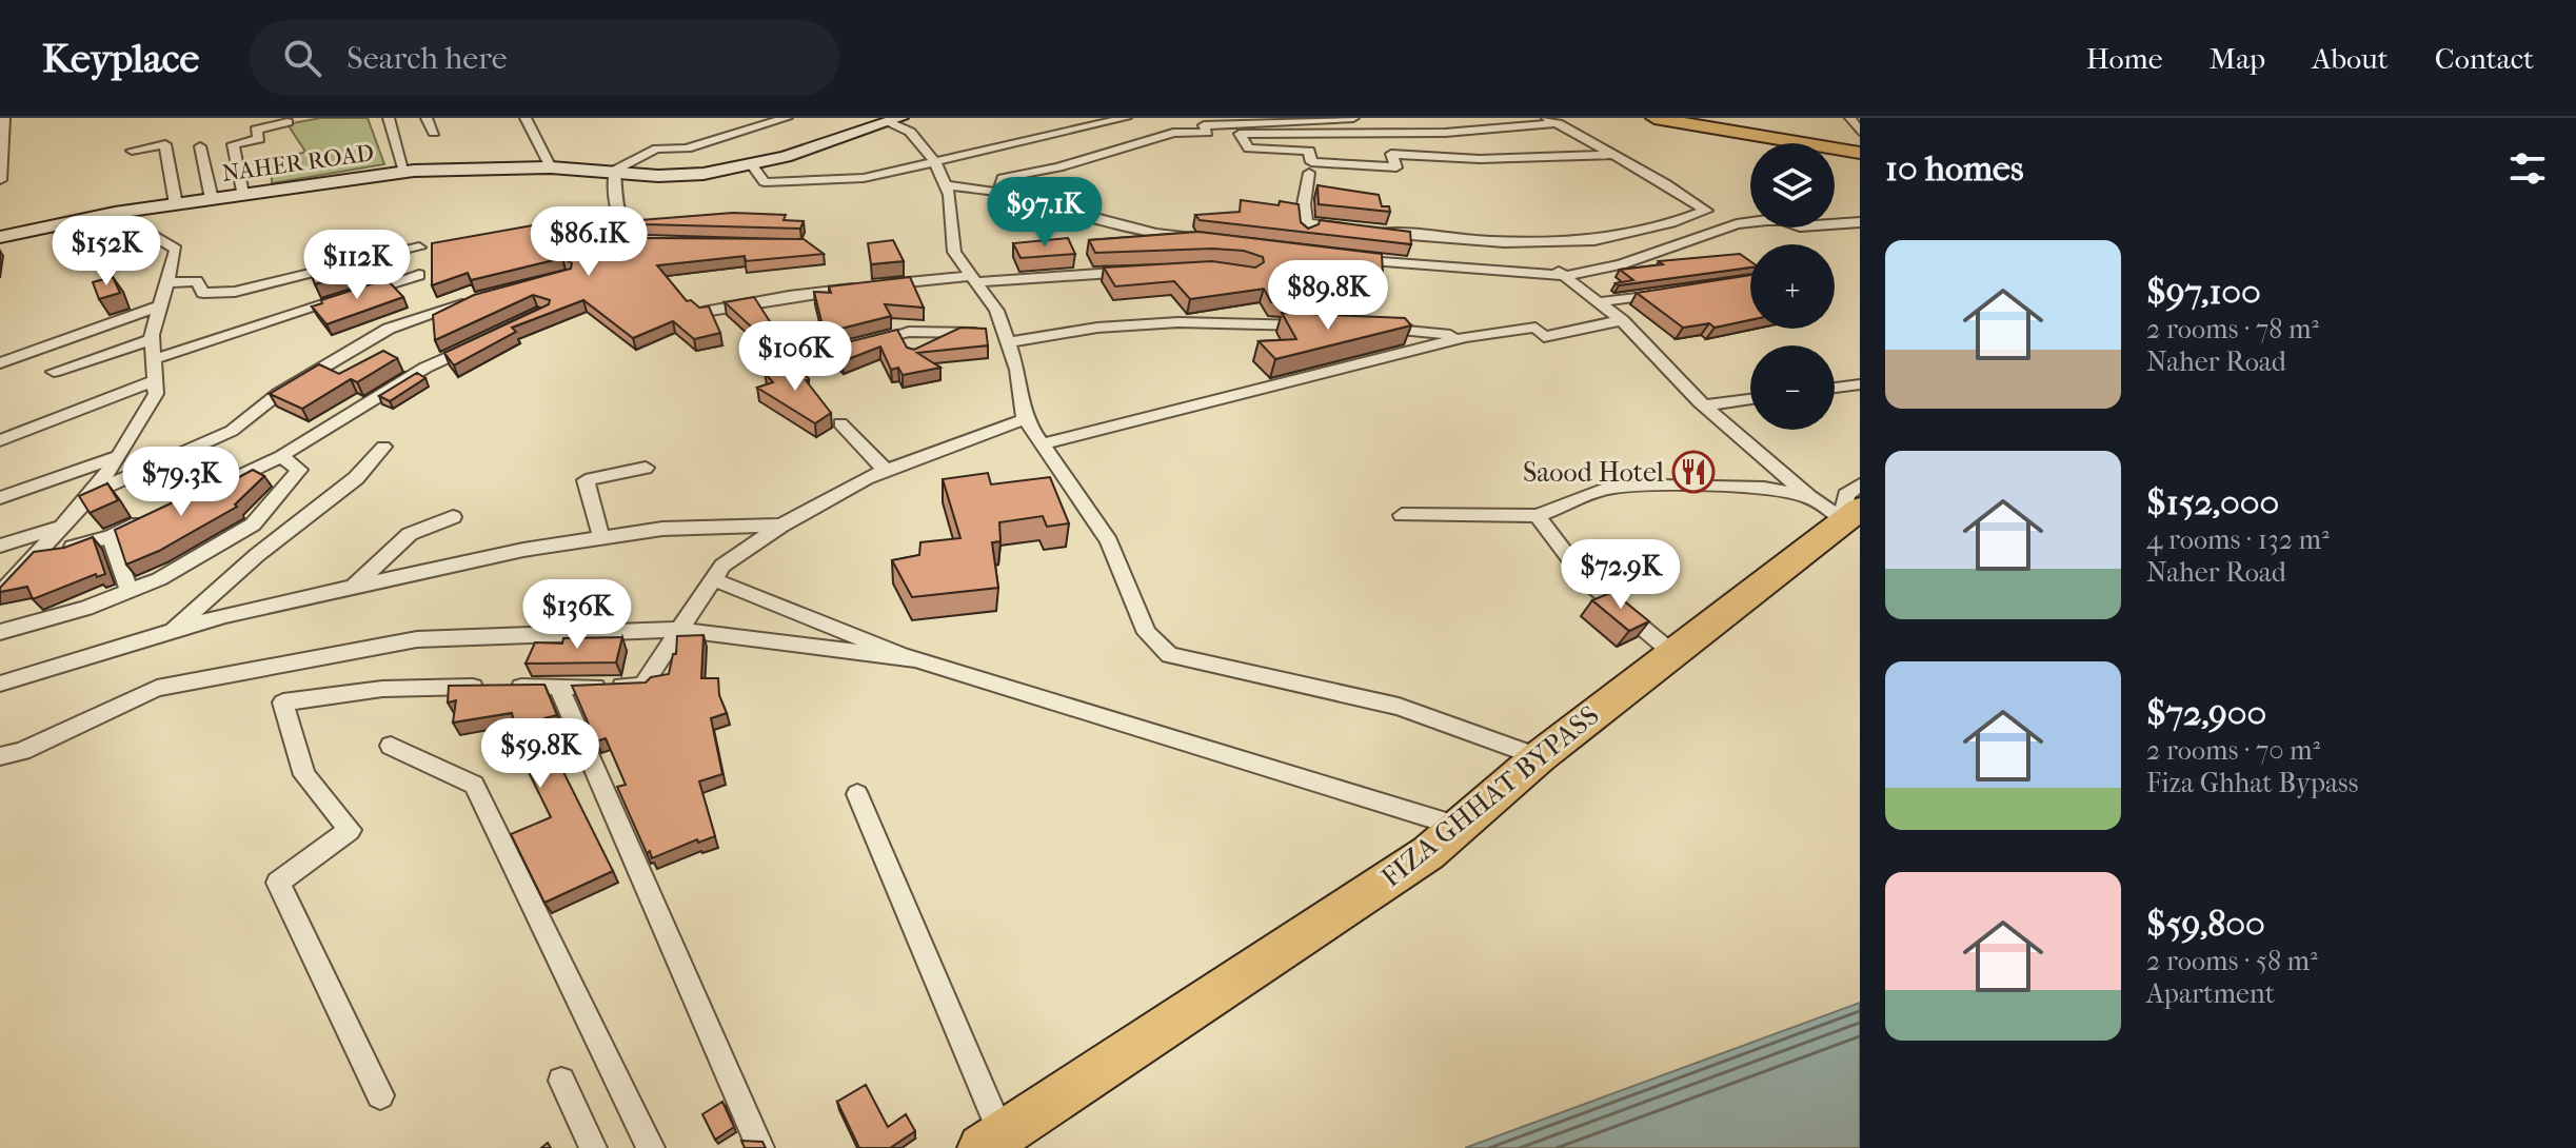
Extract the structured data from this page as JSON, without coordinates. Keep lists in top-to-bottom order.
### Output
{
  "streets": {
    "highway": ["FIZA GHHAT BYPASS"],
    "main road": ["NAHER ROAD"]
  },
  "places": {
    "restaurant": ["Saood Hotel"]
  },
  "page": {
    "header": "Keyplace",
    "search": "Search here",
    "nav": [
      "Home",
      "Map",
      "About",
      "Contact"
    ],
    "heading": "10 homes",
    "map_buttons": ["+", "−"],
    "price": [
      "$97.1K",
      "$86.1K",
      "$152K",
      "$112K",
      "$89.8K",
      "$106K",
      "$79.3K",
      "$72.9K",
      "$136K",
      "$59.8K"
    ],
    "list": [
      {
        "name": "$97,100",
        "note": "2 rooms · 78 m² · Naher Road"
      },
      {
        "name": "$152,000",
        "note": "4 rooms · 132 m² · Naher Road"
      },
      {
        "name": "$72,900",
        "note": "2 rooms · 70 m² · Fiza Ghhat Bypass"
      },
      {
        "name": "$59,800",
        "note": "2 rooms · 58 m² · Apartment"
      }
    ]
  }
}
